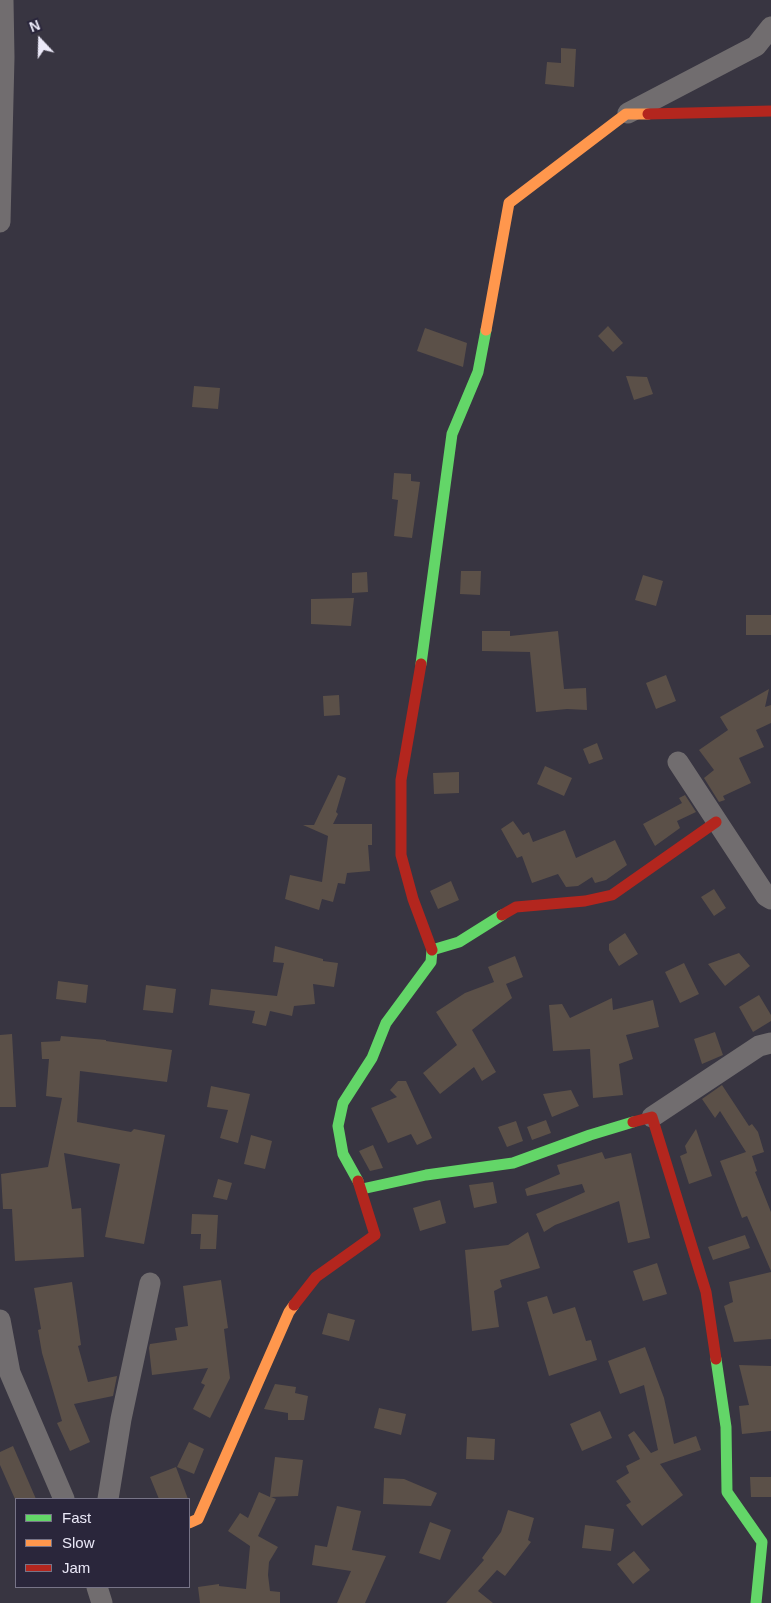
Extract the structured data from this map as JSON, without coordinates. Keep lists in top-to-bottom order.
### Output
{
  "legend": ["Fast", "Slow", "Jam"],
  "north": "top"
}
